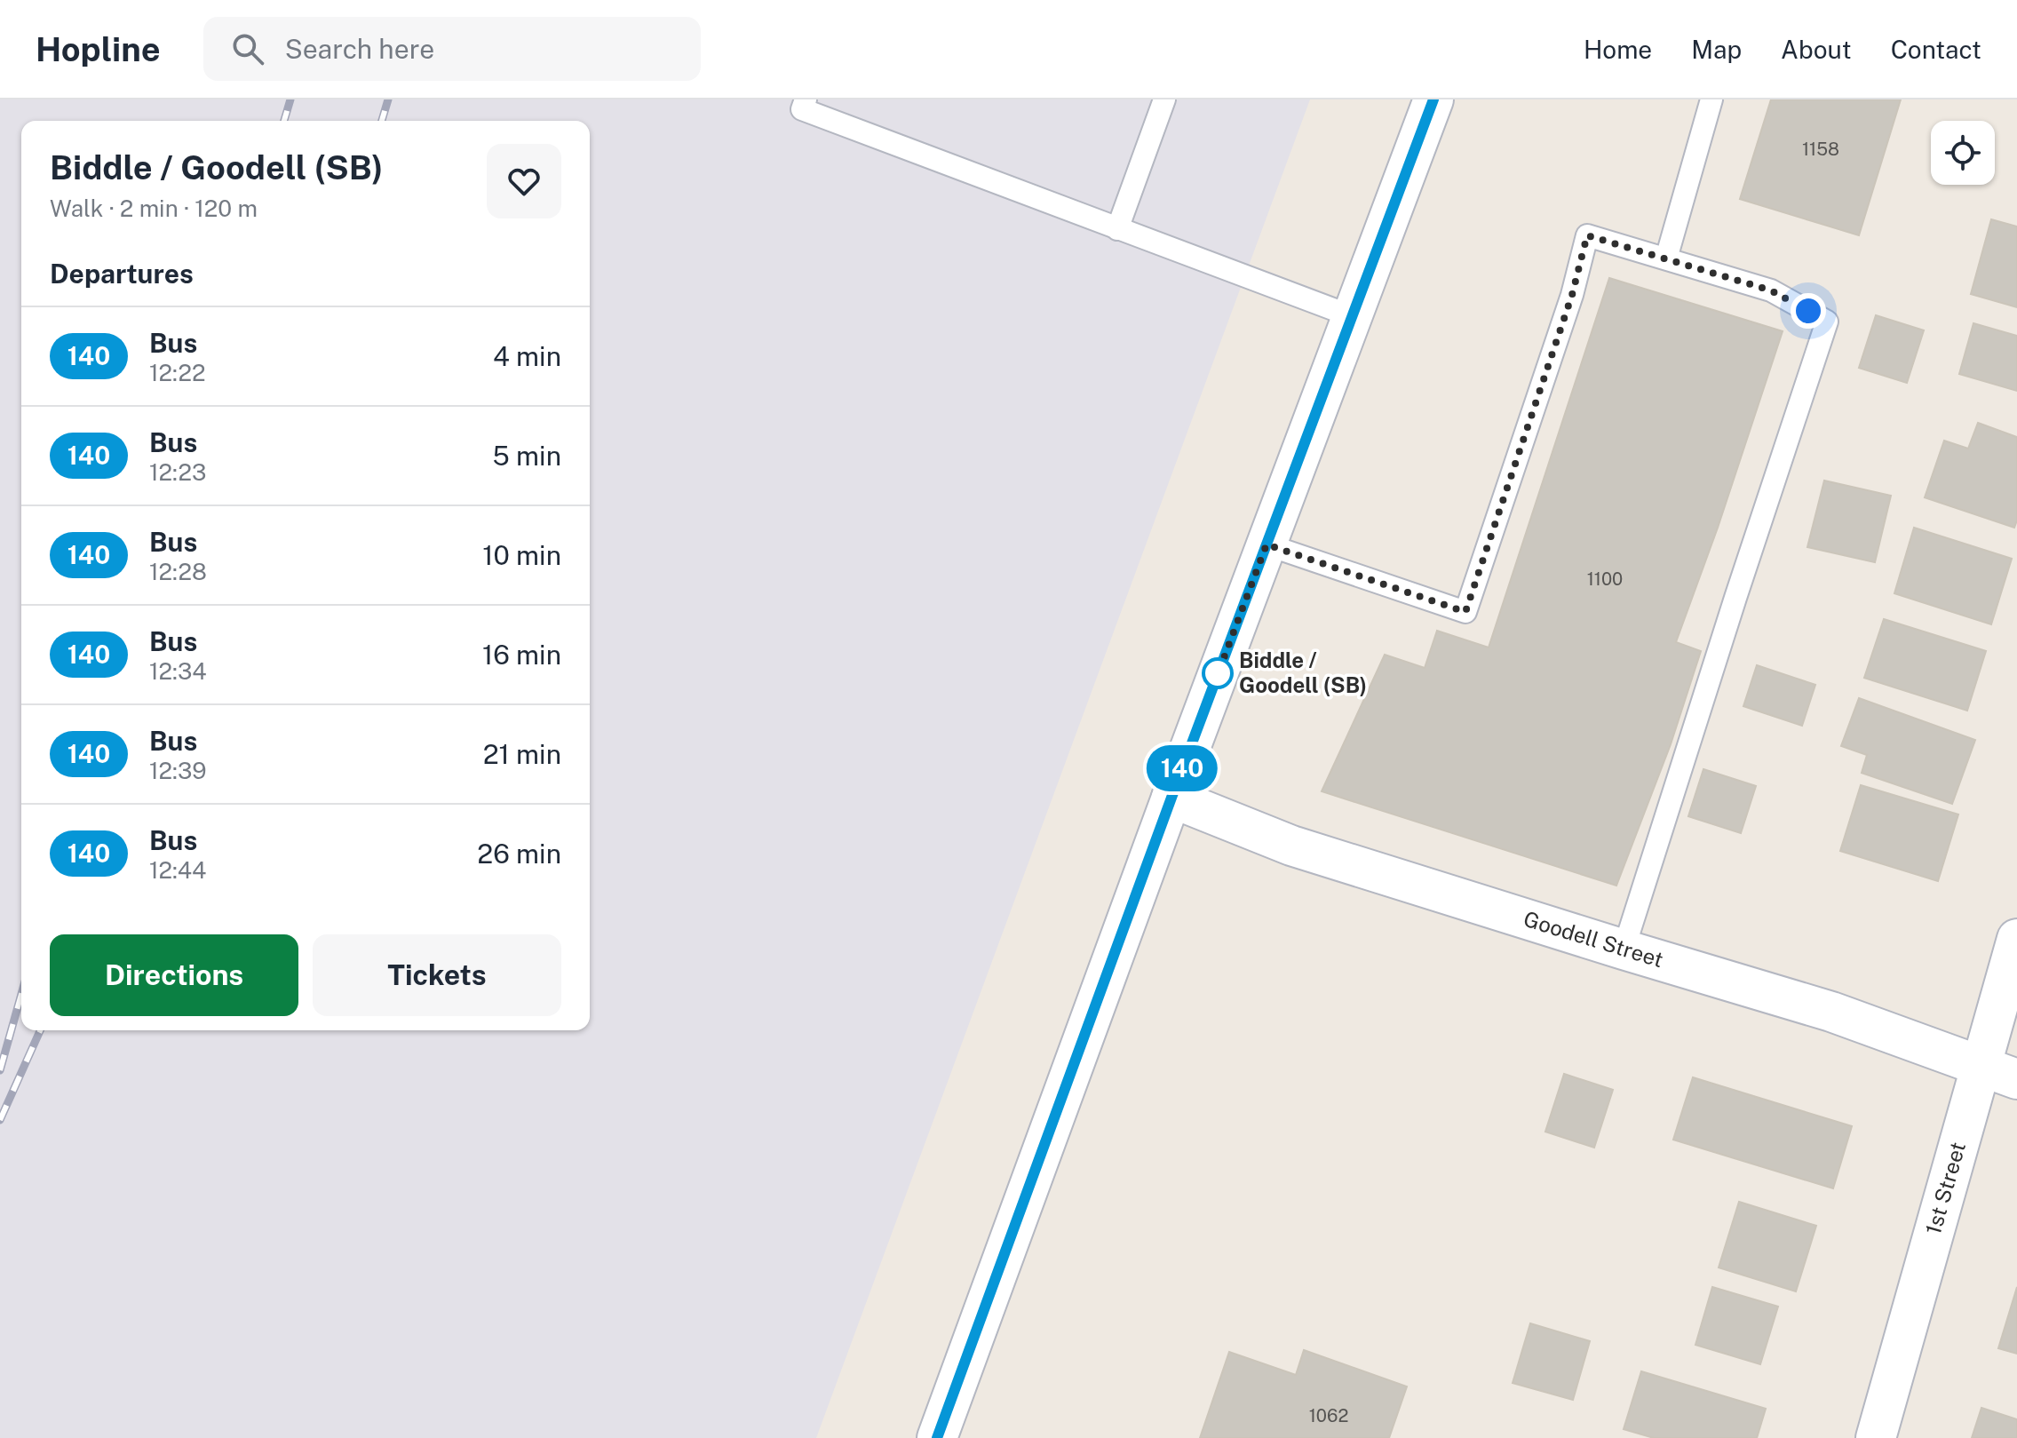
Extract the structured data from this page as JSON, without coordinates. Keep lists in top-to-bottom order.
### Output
{
  "streets": {
    "main road": ["Goodell Street", "1st Street"]
  },
  "crossings": [
    ["Goodell Street", "1st Street"]
  ],
  "places": ["Biddle / Goodell (SB)"],
  "lines": ["bus line 140"],
  "house_numbers": ["1158", "1100", "1062"],
  "page": {
    "header": "Hopline",
    "search": "Search here",
    "nav": [
      "Home",
      "Map",
      "About",
      "Contact"
    ],
    "on_map": "140",
    "heading": [
      ["Biddle / Goodell (SB)", "Walk · 2 min · 120 m"],
      "Departures"
    ],
    "list": [
      {
        "mark": "140",
        "name": "Bus",
        "note": "12:22",
        "value": "4 min"
      },
      {
        "mark": "140",
        "name": "Bus",
        "note": "12:23",
        "value": "5 min"
      },
      {
        "mark": "140",
        "name": "Bus",
        "note": "12:28",
        "value": "10 min"
      },
      {
        "mark": "140",
        "name": "Bus",
        "note": "12:34",
        "value": "16 min"
      },
      {
        "mark": "140",
        "name": "Bus",
        "note": "12:39",
        "value": "21 min"
      },
      {
        "mark": "140",
        "name": "Bus",
        "note": "12:44",
        "value": "26 min"
      }
    ],
    "buttons": ["Directions", "Tickets"]
  }
}
